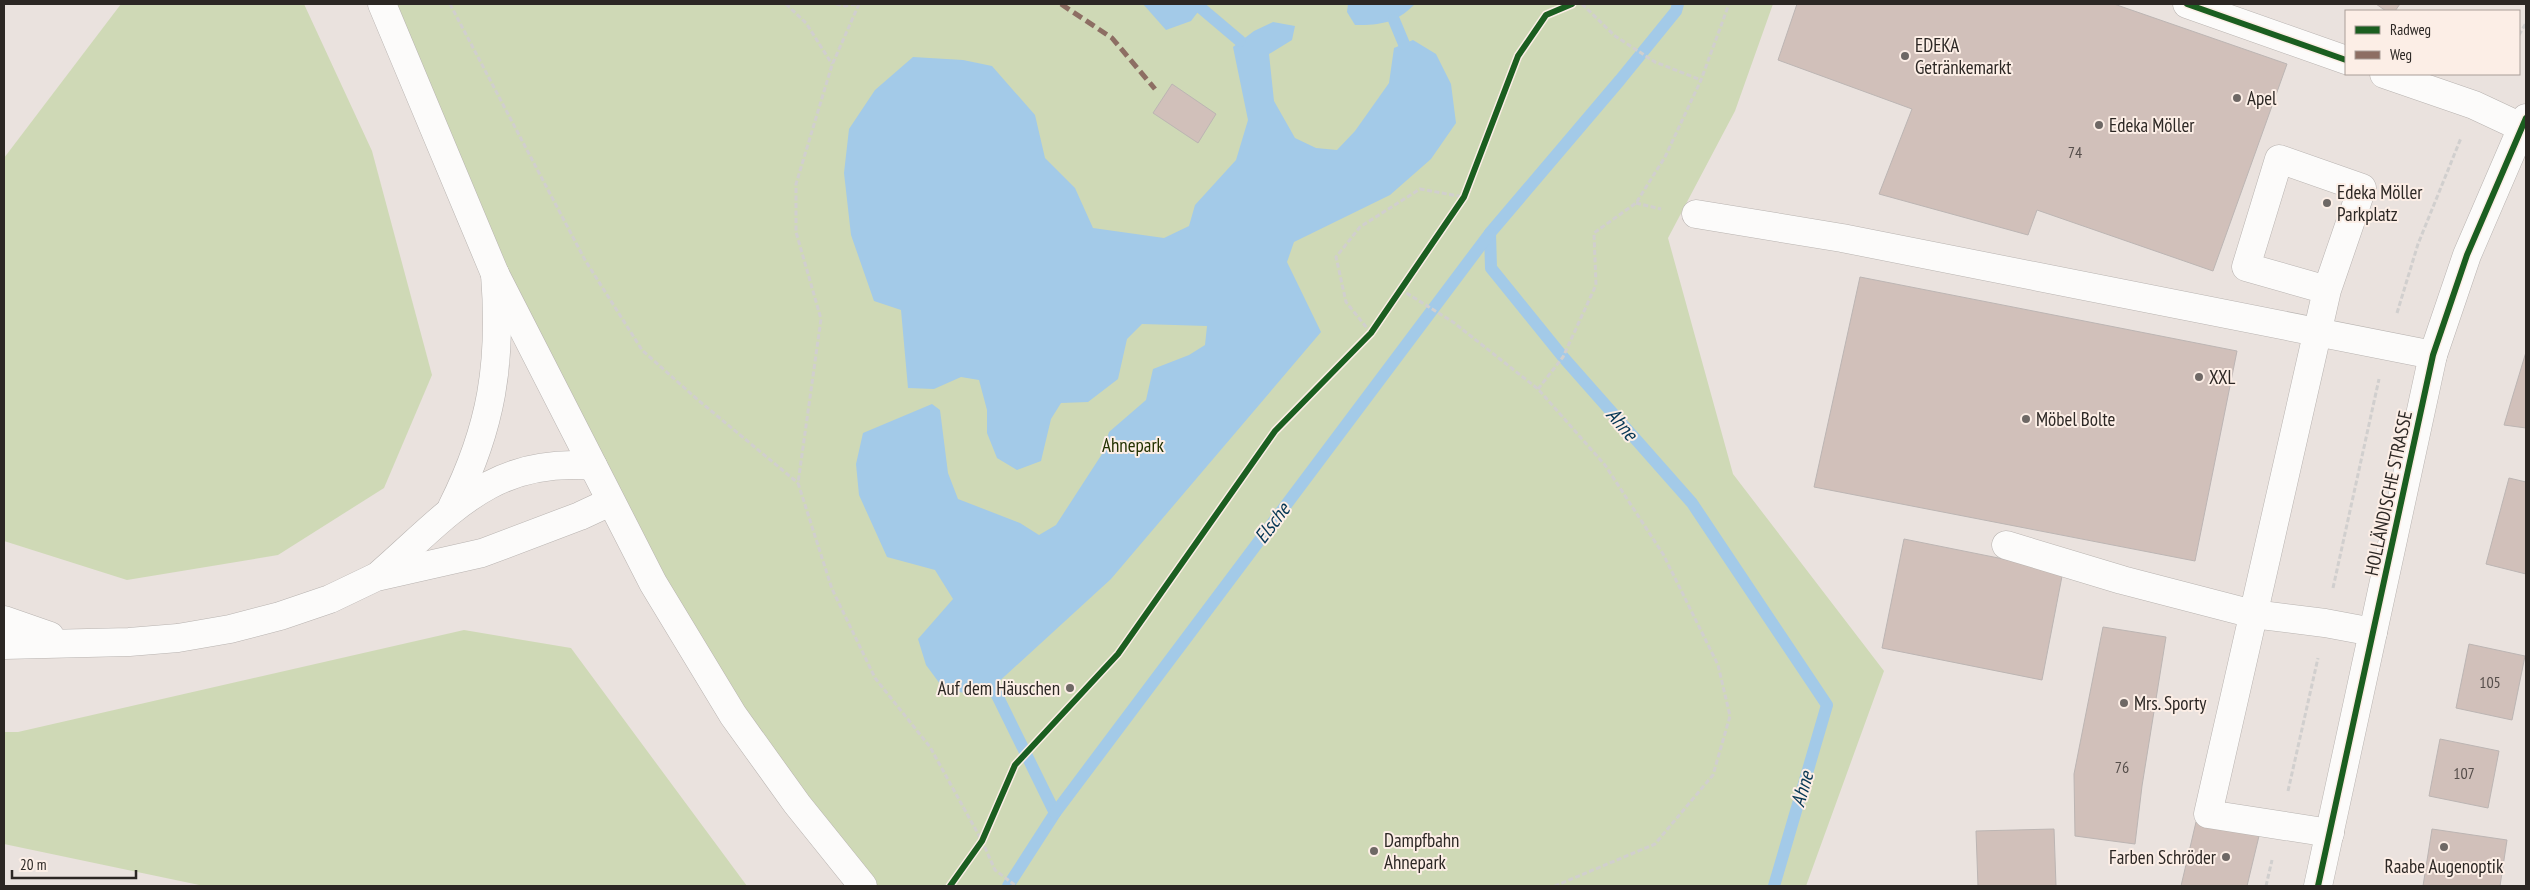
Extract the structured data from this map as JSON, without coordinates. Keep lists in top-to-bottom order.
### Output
{
  "streets": {
    "main road": ["HOLLÄNDISCHE STRASSE"]
  },
  "water": ["Ahne", "Elsche"],
  "parks": ["Ahnepark"],
  "places": [
    "EDEKA Getränkemarkt",
    "Apel",
    "Edeka Möller",
    "Edeka Möller Parkplatz",
    "XXL",
    "Möbel Bolte",
    "Auf dem Häuschen",
    "Mrs. Sporty",
    "Raabe Augenoptik",
    "Dampfbahn Ahnepark",
    "Farben Schröder"
  ],
  "house_numbers": [
    "74",
    "105",
    "76",
    "107"
  ],
  "legend": ["Radweg", "Weg"],
  "scale_bar": "20 m"
}
